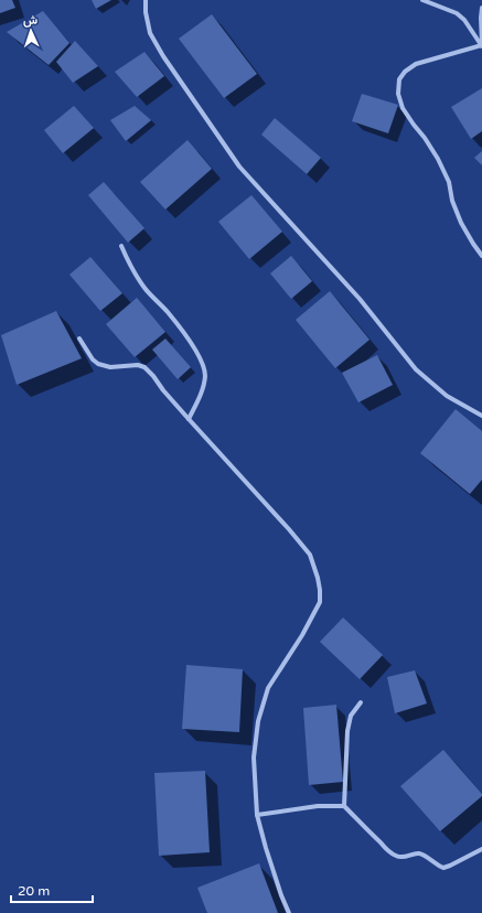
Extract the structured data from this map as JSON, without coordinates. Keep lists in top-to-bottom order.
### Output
{
  "scale_bar": "20 m",
  "north": "top"
}
